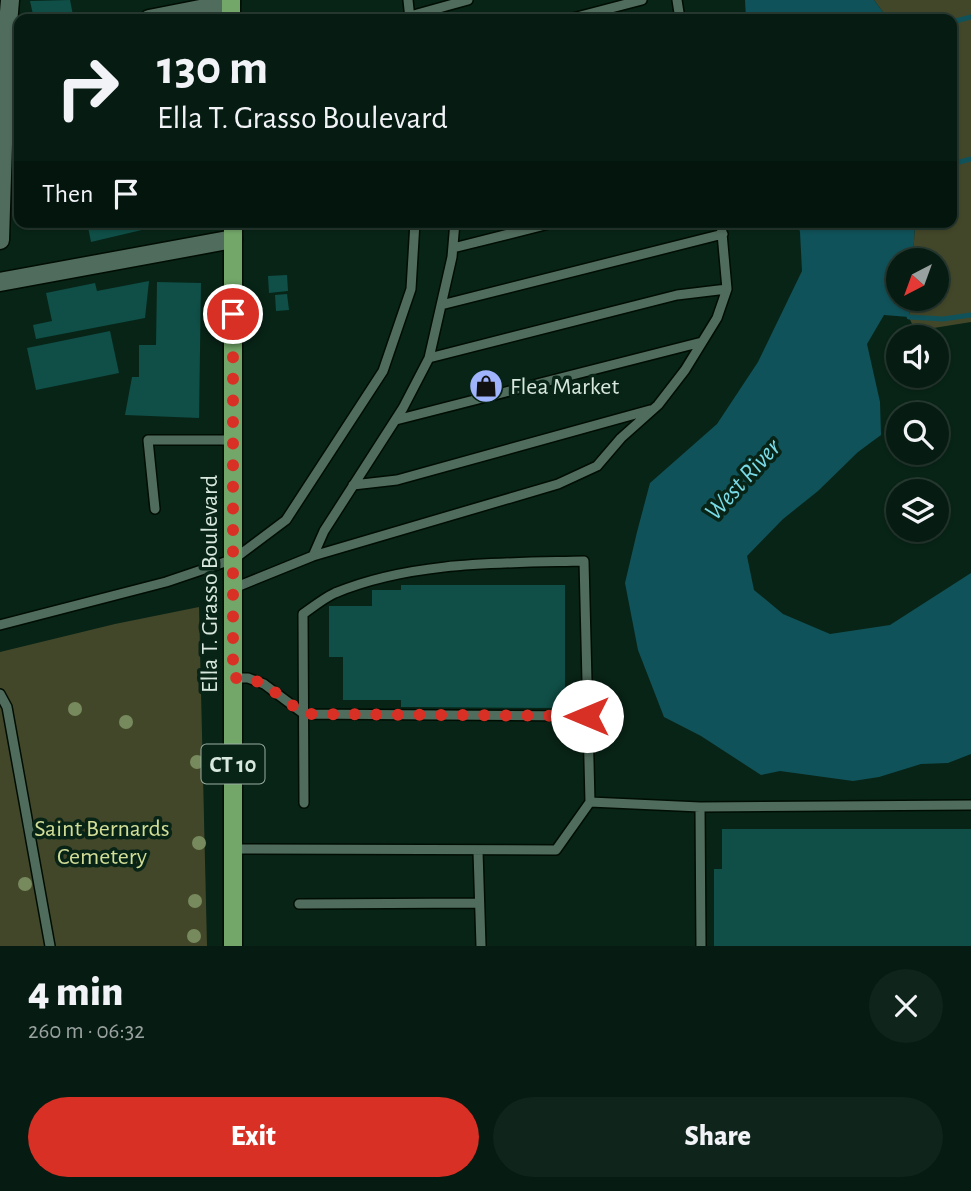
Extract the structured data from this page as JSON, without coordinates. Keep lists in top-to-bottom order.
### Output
{
  "streets": {
    "main road": ["Ella T. Grasso Boulevard", "CT 10"]
  },
  "water": ["West River"],
  "parks": ["Saint Bernards Cemetery"],
  "places": {
    "shop": ["Flea Market"]
  },
  "north": "bottom left",
  "page": {
    "turn": ["130 m", "Ella T. Grasso Boulevard"],
    "then": "Then",
    "heading": ["4 min", "260 m · 06:32"],
    "buttons": ["Exit", "Share"]
  }
}
